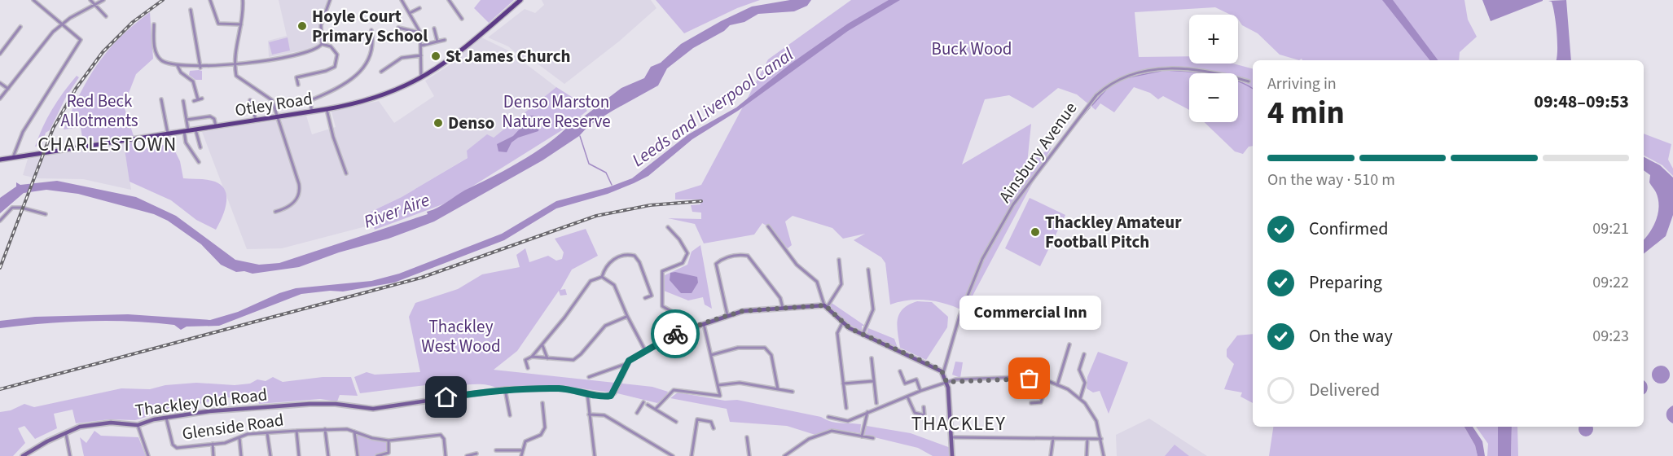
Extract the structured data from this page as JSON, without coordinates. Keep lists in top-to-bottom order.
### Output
{
  "streets": {
    "main road": ["Otley Road"],
    "street": ["Ainsbury Avenue", "Thackley Old Road", "Glenside Road"]
  },
  "crossings": [
    ["Thackley Old Road", "Glenside Road"]
  ],
  "districts": ["CHARLESTOWN", "THACKLEY"],
  "water": ["Leeds and Liverpool Canal", "River Aire"],
  "parks": [
    "Buck Wood",
    "Red Beck Allotments",
    "Denso Marston Nature Reserve",
    "Thackley West Wood"
  ],
  "places": [
    "Hoyle Court Primary School",
    "St James Church",
    "Denso",
    "Thackley Amateur Football Pitch",
    "Commercial Inn"
  ],
  "page": {
    "map_buttons": ["+", "−"],
    "heading": ["4 min", "Arriving in", "09:48–09:53"],
    "bar": "On the way · 510 m",
    "list": [
      ["Confirmed", "09:21"],
      ["Preparing", "09:22"],
      ["On the way", "09:23"],
      "Delivered"
    ],
    "bubble": "Commercial Inn"
  }
}
